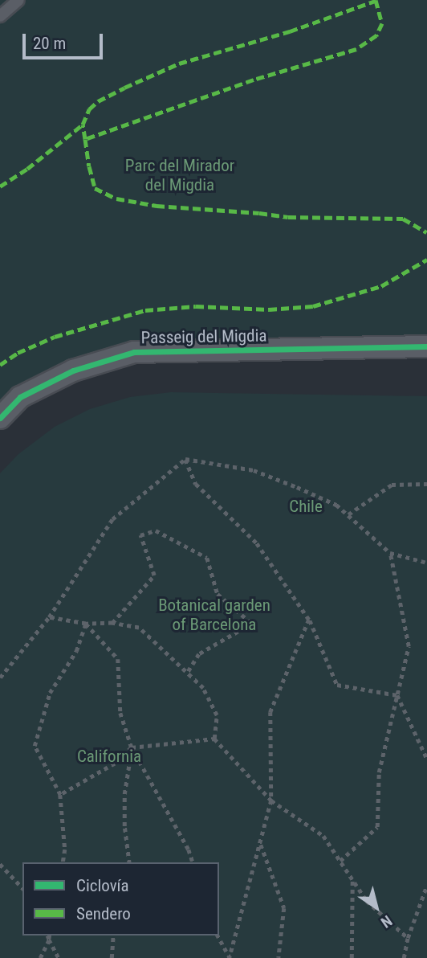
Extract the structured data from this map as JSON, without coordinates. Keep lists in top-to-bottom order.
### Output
{
  "streets": {
    "street": ["Passeig del Migdia"]
  },
  "parks": [
    "Parc del Mirador del Migdia",
    "Chile",
    "Botanical garden of Barcelona",
    "California"
  ],
  "legend": ["Ciclovía", "Sendero"],
  "scale_bar": "20 m",
  "north": "bottom right"
}
